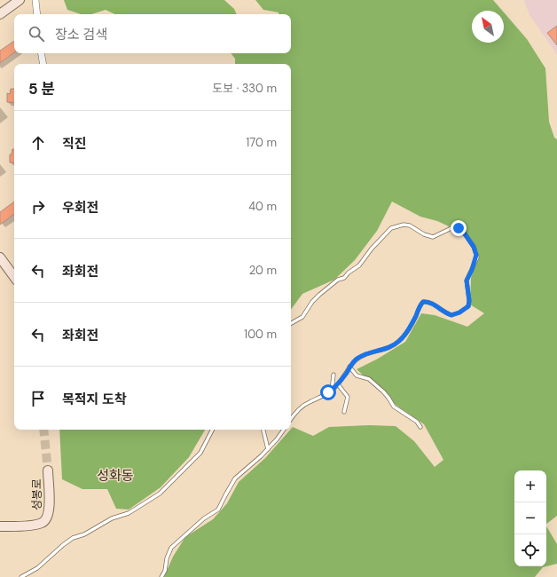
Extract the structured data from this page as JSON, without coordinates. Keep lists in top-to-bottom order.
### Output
{
  "streets": {
    "street": ["성봉로"]
  },
  "districts": ["성화동"],
  "north": "top left",
  "page": {
    "search": "장소 검색",
    "heading": ["5 분", "도보 · 330 m"],
    "list": [
      ["직진", "170 m"],
      ["우회전", "40 m"],
      ["좌회전", "20 m"],
      ["좌회전", "100 m"],
      "목적지 도착"
    ],
    "map_buttons": ["+", "−"]
  }
}
